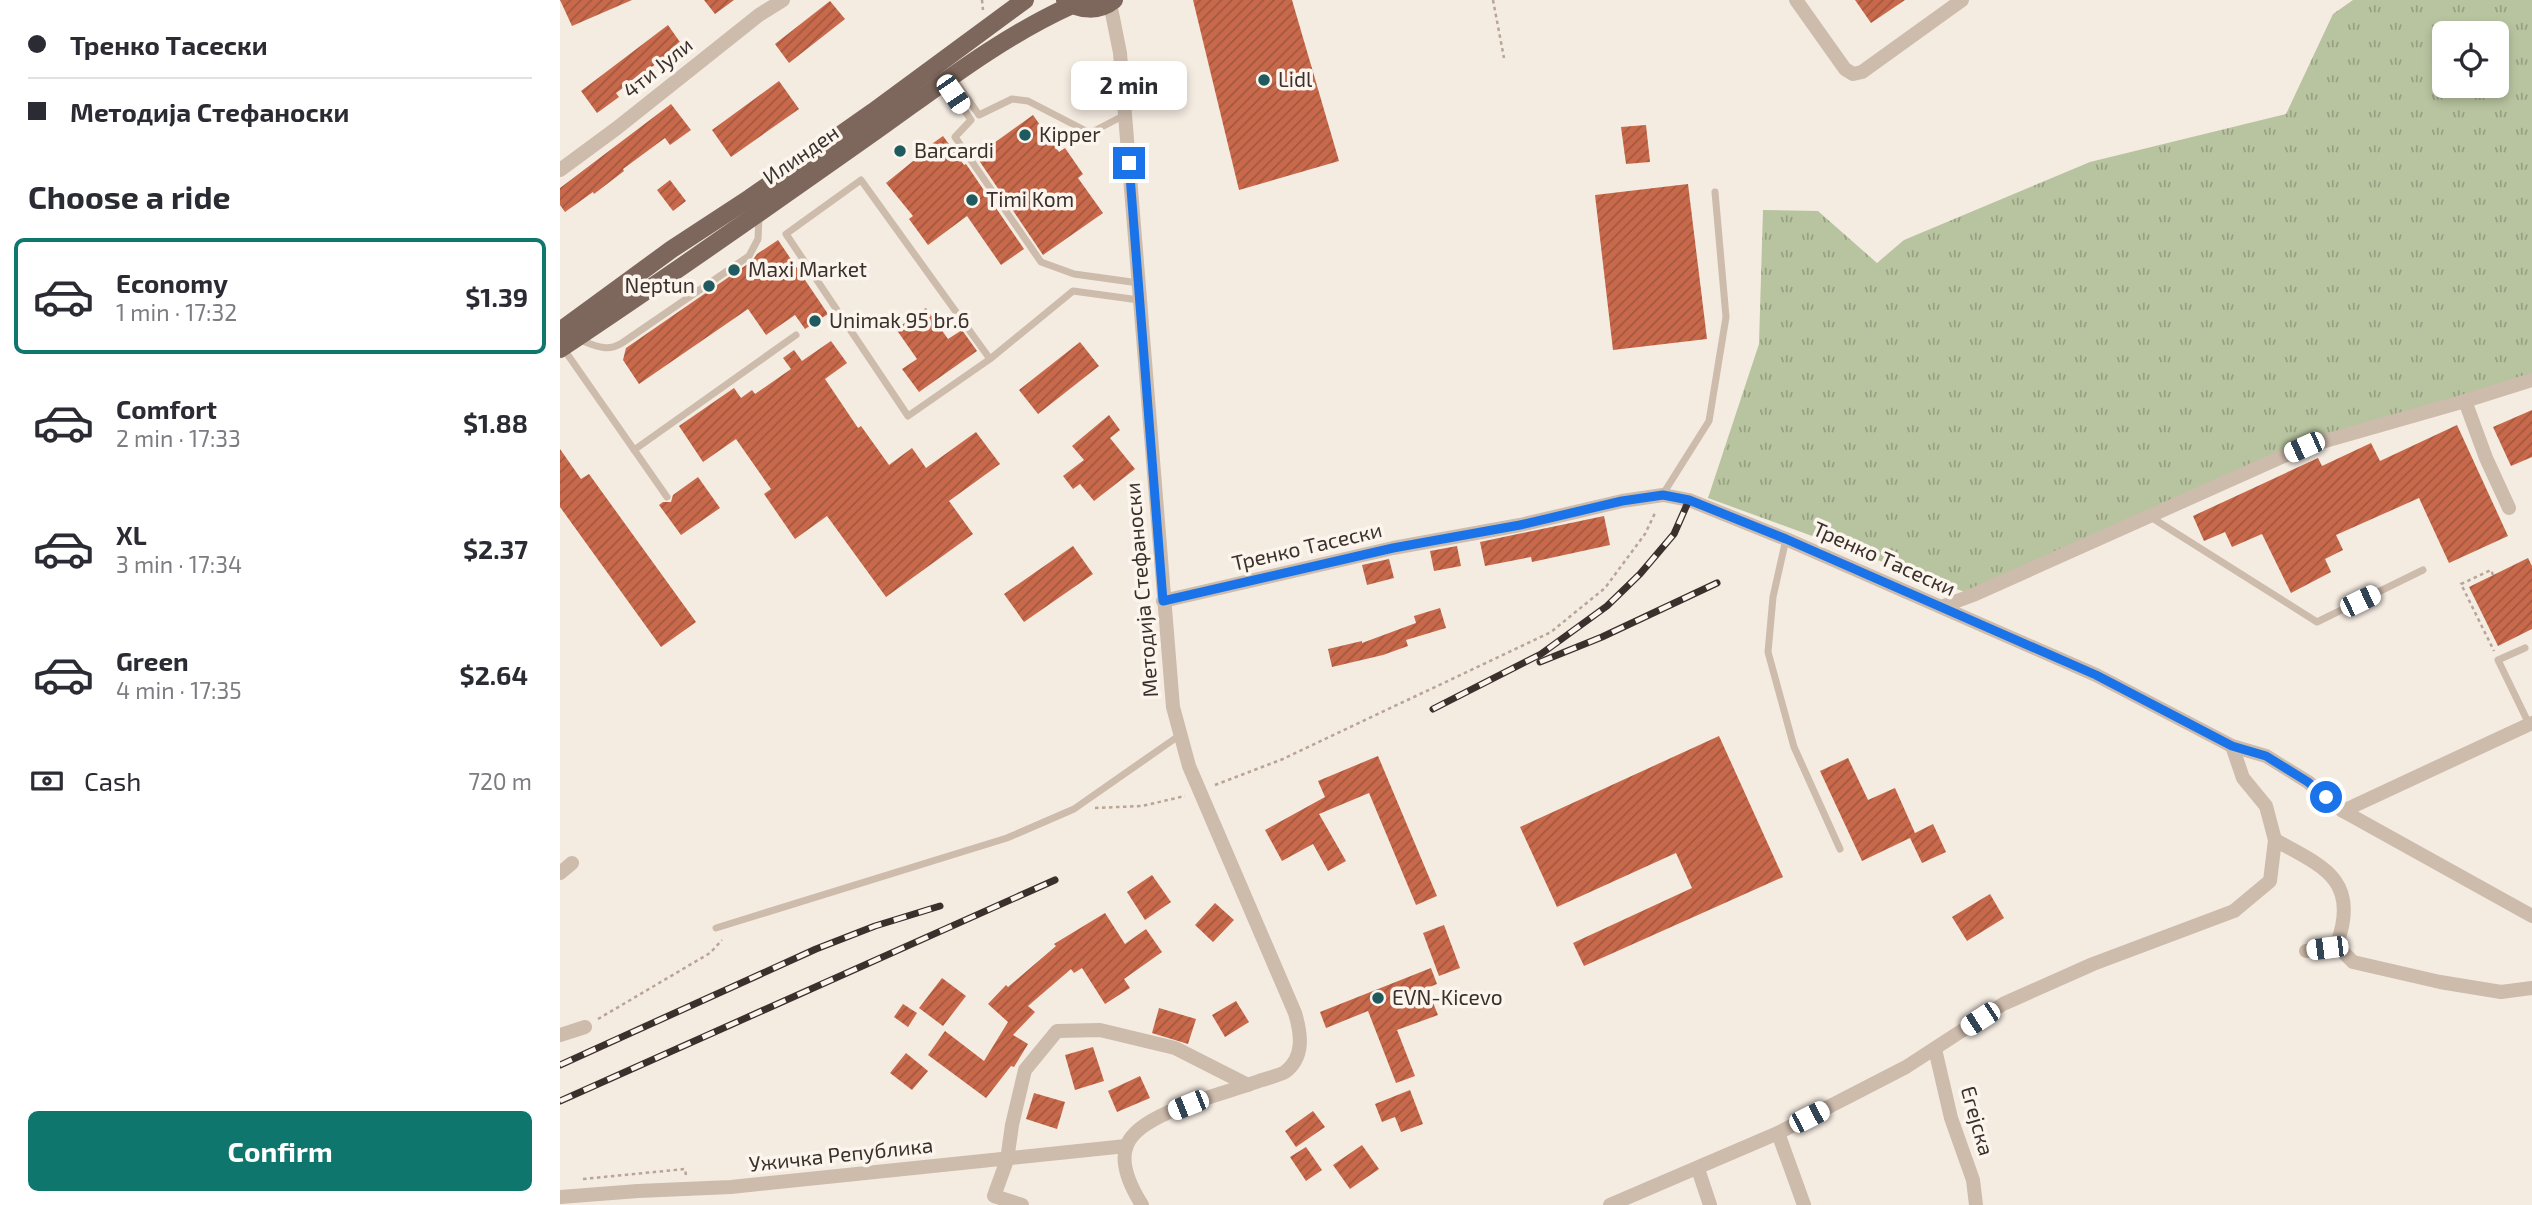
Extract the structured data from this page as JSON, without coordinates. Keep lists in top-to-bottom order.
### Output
{
  "streets": {
    "main road": ["Илинден"],
    "street": [
      "4ти Јули",
      "Тренко Тасески",
      "Методија Стефаноски",
      "Егејска",
      "Ужичка Република"
    ]
  },
  "crossings": [
    ["Илинден", "Методија Стефаноски"],
    ["Тренко Тасески", "Методија Стефаноски"],
    ["Методија Стефаноски", "Ужичка Република"]
  ],
  "places": [
    "Lidl",
    "Kipper",
    "Barcardi",
    "Timi Kom",
    "Maxi Market",
    "Neptun",
    "Unimak 95 br.6",
    "EVN-Kicevo"
  ],
  "page": {
    "banner": ["Тренко Тасески", "Методија Стефаноски"],
    "bubble": "2 min",
    "heading": "Choose a ride",
    "list": [
      {
        "name": "Economy",
        "note": "1 min · 17:32",
        "value": "$1.39"
      },
      {
        "name": "Comfort",
        "note": "2 min · 17:33",
        "value": "$1.88"
      },
      {
        "name": "XL",
        "note": "3 min · 17:34",
        "value": "$2.37"
      },
      {
        "name": "Green",
        "note": "4 min · 17:35",
        "value": "$2.64"
      }
    ],
    "pay": ["Cash", "720 m"],
    "buttons": "Confirm"
  }
}
